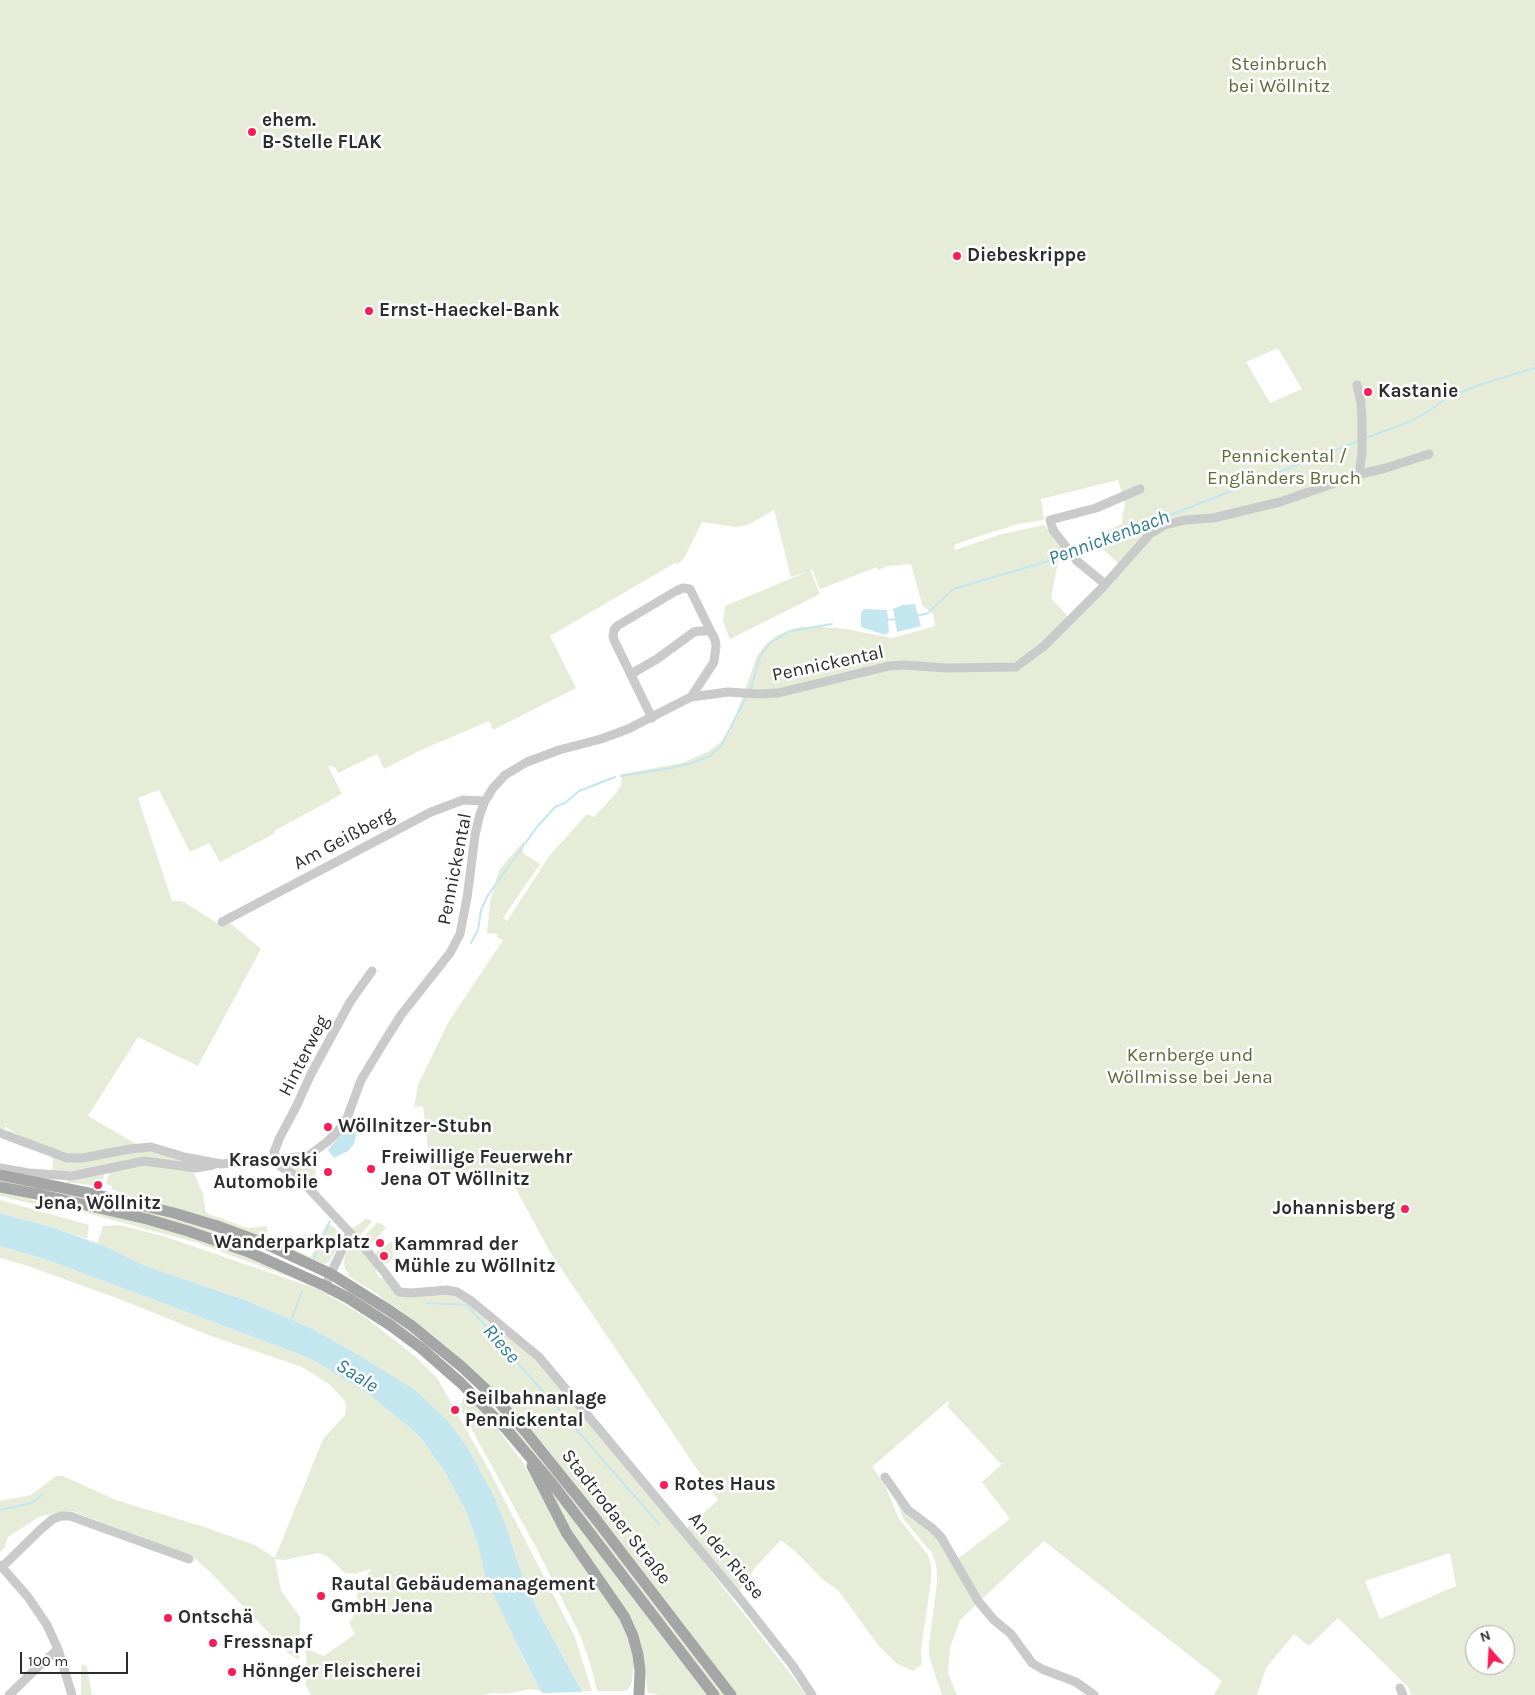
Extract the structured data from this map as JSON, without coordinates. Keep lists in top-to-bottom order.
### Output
{
  "streets": {
    "main road": ["Stadtrodaer Straße"],
    "street": [
      "Pennickental",
      "Am Geißberg",
      "Hinterweg",
      "An der Riese"
    ]
  },
  "crossings": [
    ["Pennickental", "Am Geißberg"],
    ["Pennickental", "Hinterweg"]
  ],
  "water": ["Pennickenbach", "Riese", "Saale"],
  "parks": ["Steinbruch bei Wöllnitz", "Pennickental / Engländers Bruch", "Kernberge und Wöllmisse bei Jena"],
  "places": [
    "ehem. B-Stelle FLAK",
    "Diebeskrippe",
    "Ernst-Haeckel-Bank",
    "Kastanie",
    "Wöllnitzer-Stubn",
    "Freiwillige Feuerwehr Jena OT Wöllnitz",
    "Krasovski Automobile",
    "Jena, Wöllnitz",
    "Johannisberg",
    "Wanderparkplatz",
    "Kammrad der Mühle zu Wöllnitz",
    "Seilbahnanlage Pennickental",
    "Rotes Haus",
    "Rautal Gebäudemanagement GmbH Jena",
    "Ontschä",
    "Fressnapf",
    "Hönnger Fleischerei"
  ],
  "scale_bar": "100 m",
  "north": "top"
}
